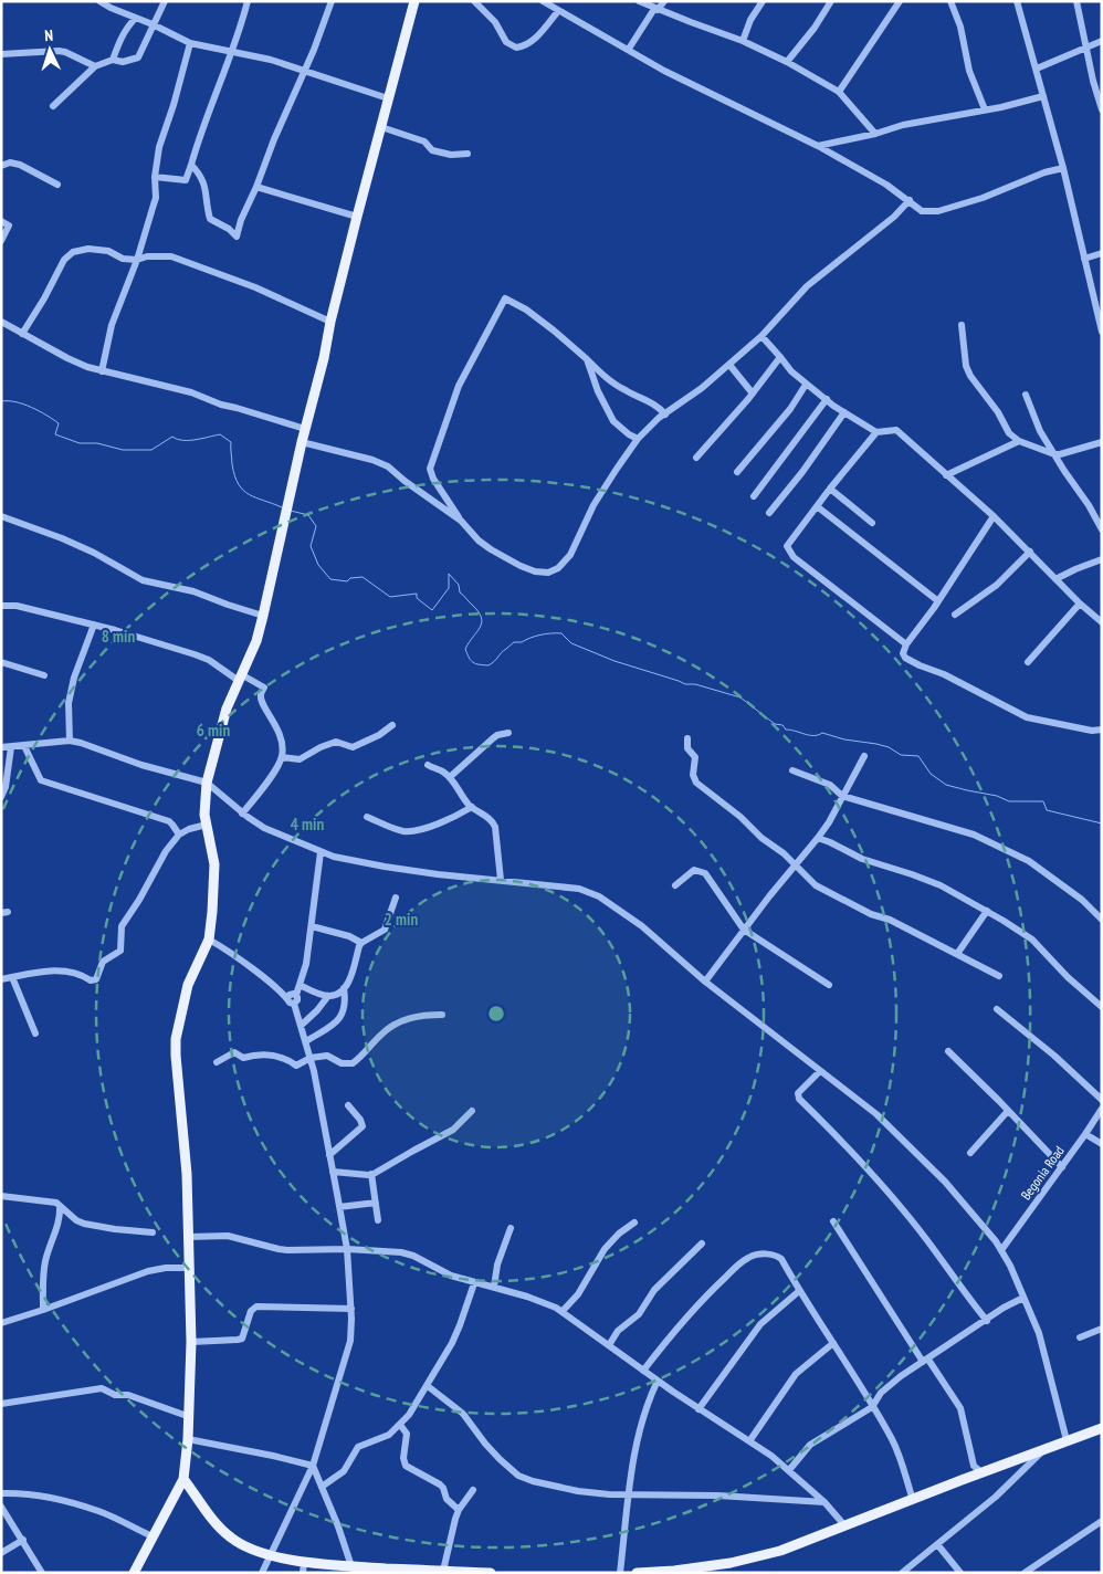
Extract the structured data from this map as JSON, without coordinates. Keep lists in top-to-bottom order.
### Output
{
  "streets": {
    "street": ["Begonia Road"]
  },
  "north": "top",
  "rings": [
    "8 min",
    "6 min",
    "4 min",
    "2 min"
  ]
}
